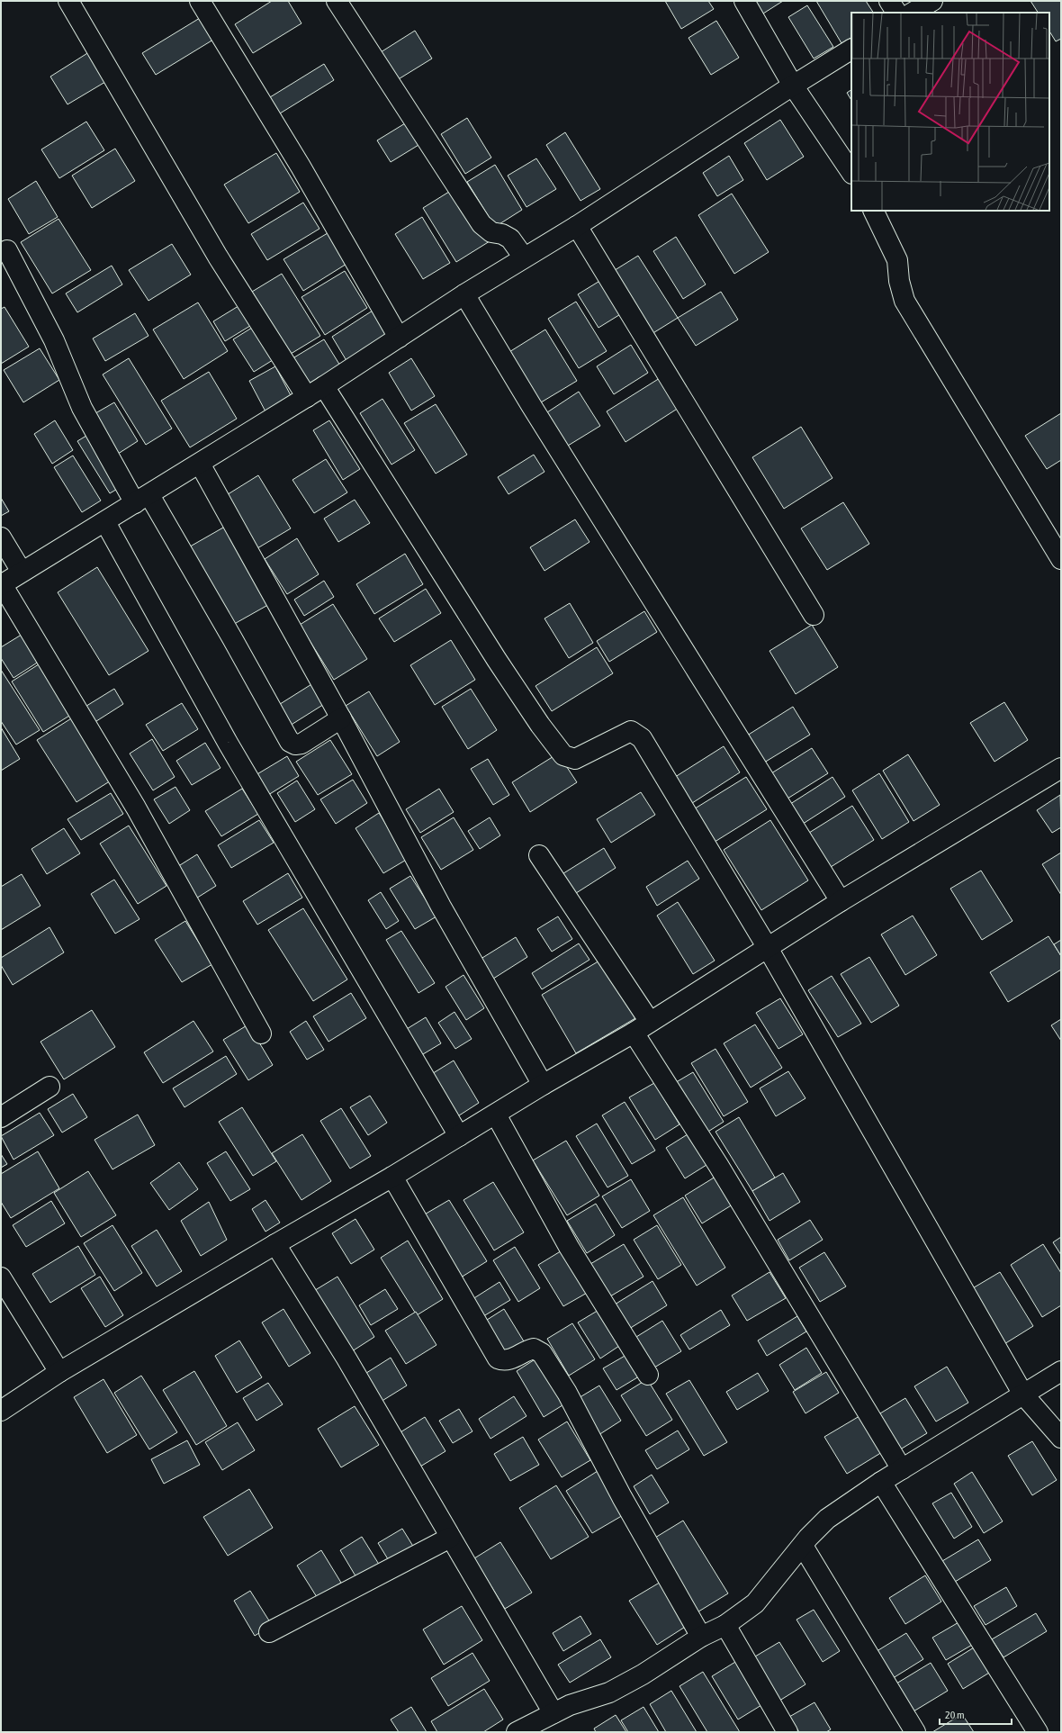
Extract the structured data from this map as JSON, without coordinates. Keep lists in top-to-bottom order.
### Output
{
  "scale_bar": "20 m"
}
